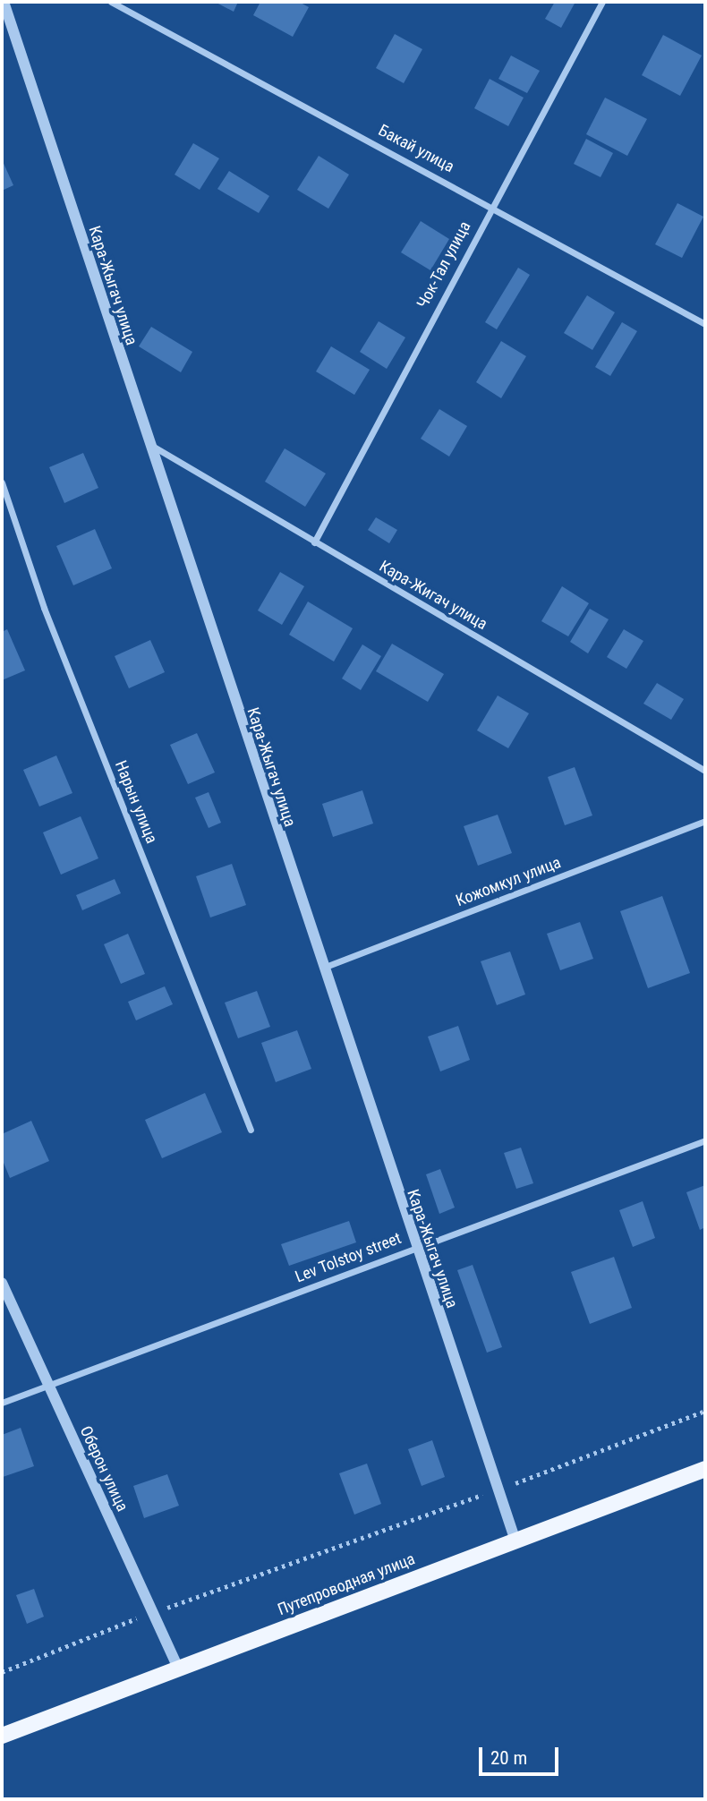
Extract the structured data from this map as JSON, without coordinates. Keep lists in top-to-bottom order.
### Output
{
  "streets": {
    "main road": ["Путепроводная улица"],
    "street": [
      "Бакай улица",
      "Чок-Тал улица",
      "Кара-Жыгач улица",
      "Кара-Жигач улица",
      "Нарын улица",
      "Кожомкул улица",
      "Lev Tolstoy street",
      "Оберон улица"
    ]
  },
  "crossings": [
    ["Бакай улица", "Чок-Тал улица"],
    ["Чок-Тал улица", "Кара-Жигач улица"],
    ["Кара-Жыгач улица", "Кара-Жигач улица"],
    ["Кара-Жыгач улица", "Кожомкул улица"],
    ["Кара-Жыгач улица", "Lev Tolstoy street"],
    ["Кара-Жыгач улица", "Путепроводная улица"],
    ["Lev Tolstoy street", "Оберон улица"],
    ["Оберон улица", "Путепроводная улица"]
  ],
  "scale_bar": "20 m"
}
